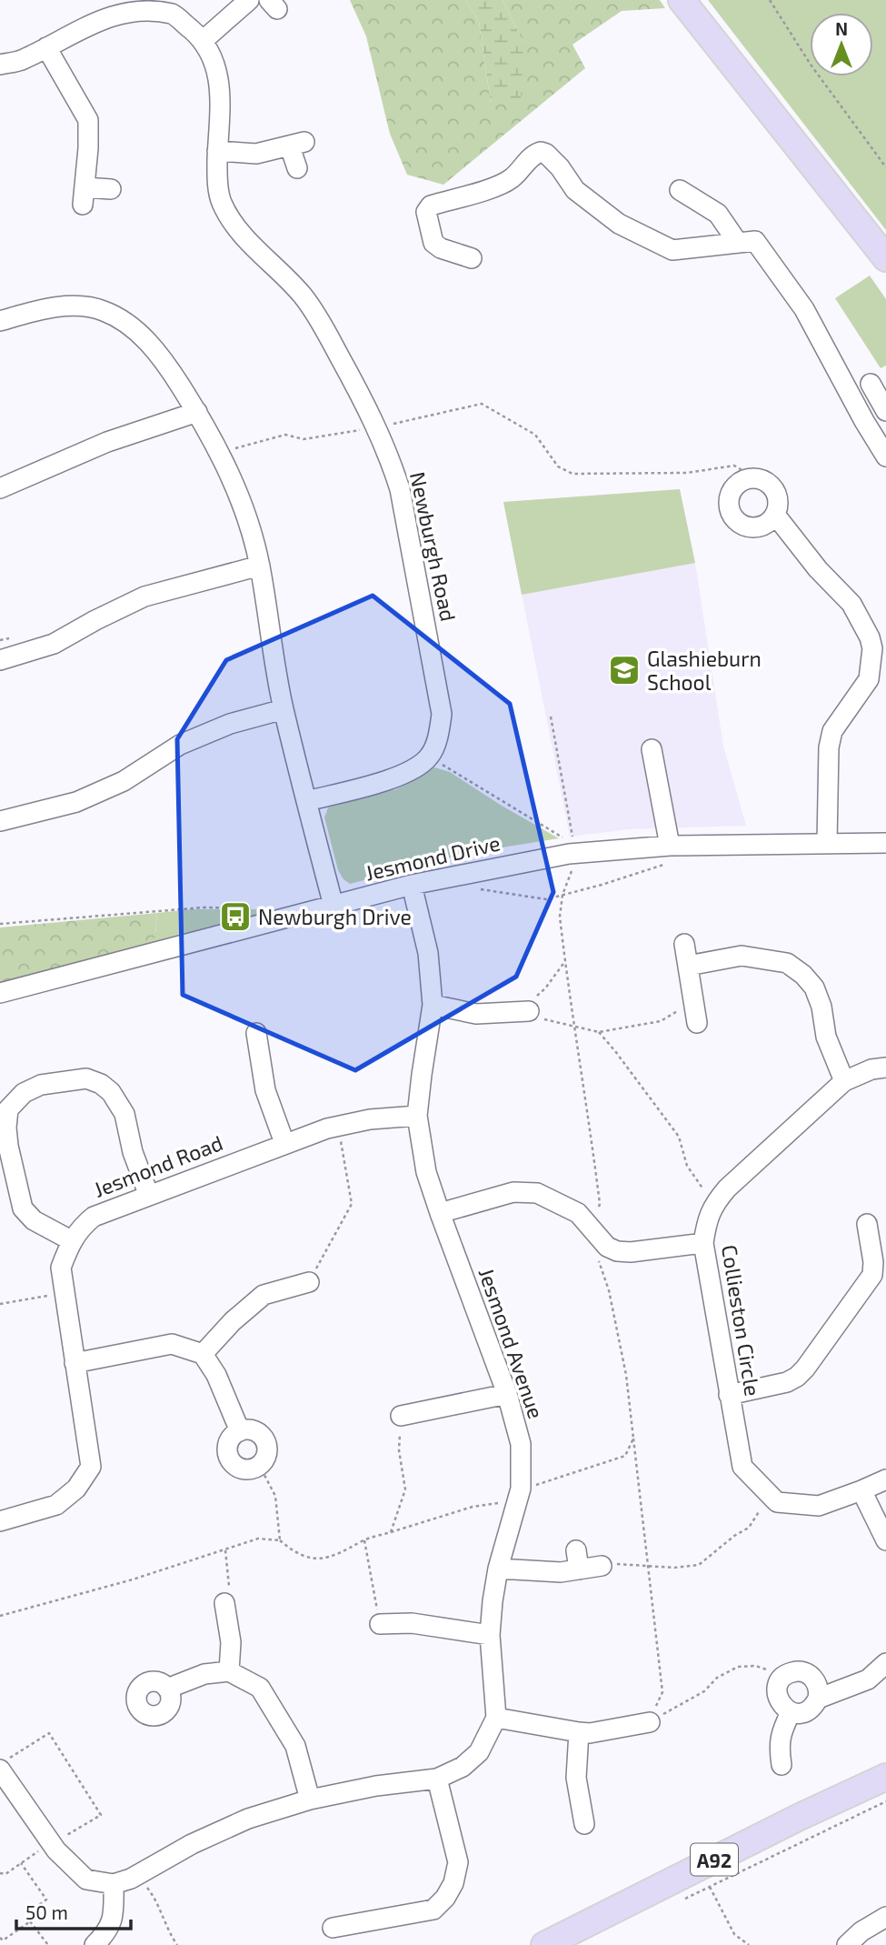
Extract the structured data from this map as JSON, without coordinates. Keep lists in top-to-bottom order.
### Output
{
  "streets": {
    "main road": ["A92"],
    "street": [
      "Newburgh Road",
      "Jesmond Drive",
      "Jesmond Road",
      "Collieston Circle",
      "Jesmond Avenue"
    ]
  },
  "crossings": [
    ["Jesmond Drive", "Jesmond Avenue"],
    ["Jesmond Road", "Jesmond Avenue"]
  ],
  "places": {
    "school or university": ["Glashieburn School"],
    "bus stop": ["Newburgh Drive"]
  },
  "scale_bar": "50 m",
  "north": "top"
}
